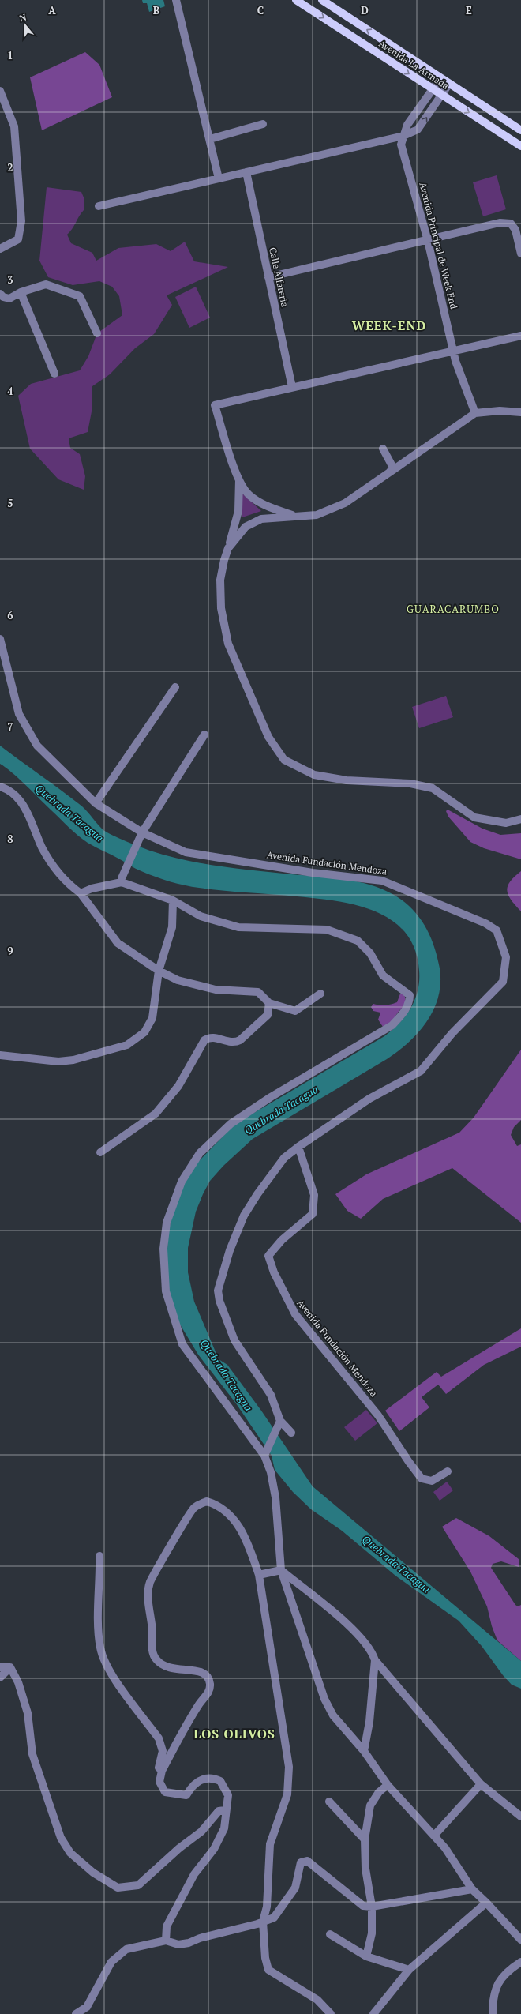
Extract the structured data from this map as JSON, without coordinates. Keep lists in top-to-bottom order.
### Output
{
  "streets": {
    "main road": ["Avenida La Armada"],
    "street": ["Avenida Principal de Week End", "Calle Alfareria", "Avenida Fundación Mendoza"]
  },
  "crossings": [
    ["Avenida La Armada", "Avenida Principal de Week End"]
  ],
  "districts": ["WEEK-END", "GUARACARUMBO", "LOS OLIVOS"],
  "water": ["Quebrada Tacagua"],
  "north": "top",
  "grid": {
    "columns": [
      "A",
      "B",
      "C",
      "D",
      "E"
    ],
    "rows": [
      "1",
      "2",
      "3",
      "4",
      "5",
      "6",
      "7",
      "8",
      "9"
    ]
  }
}
